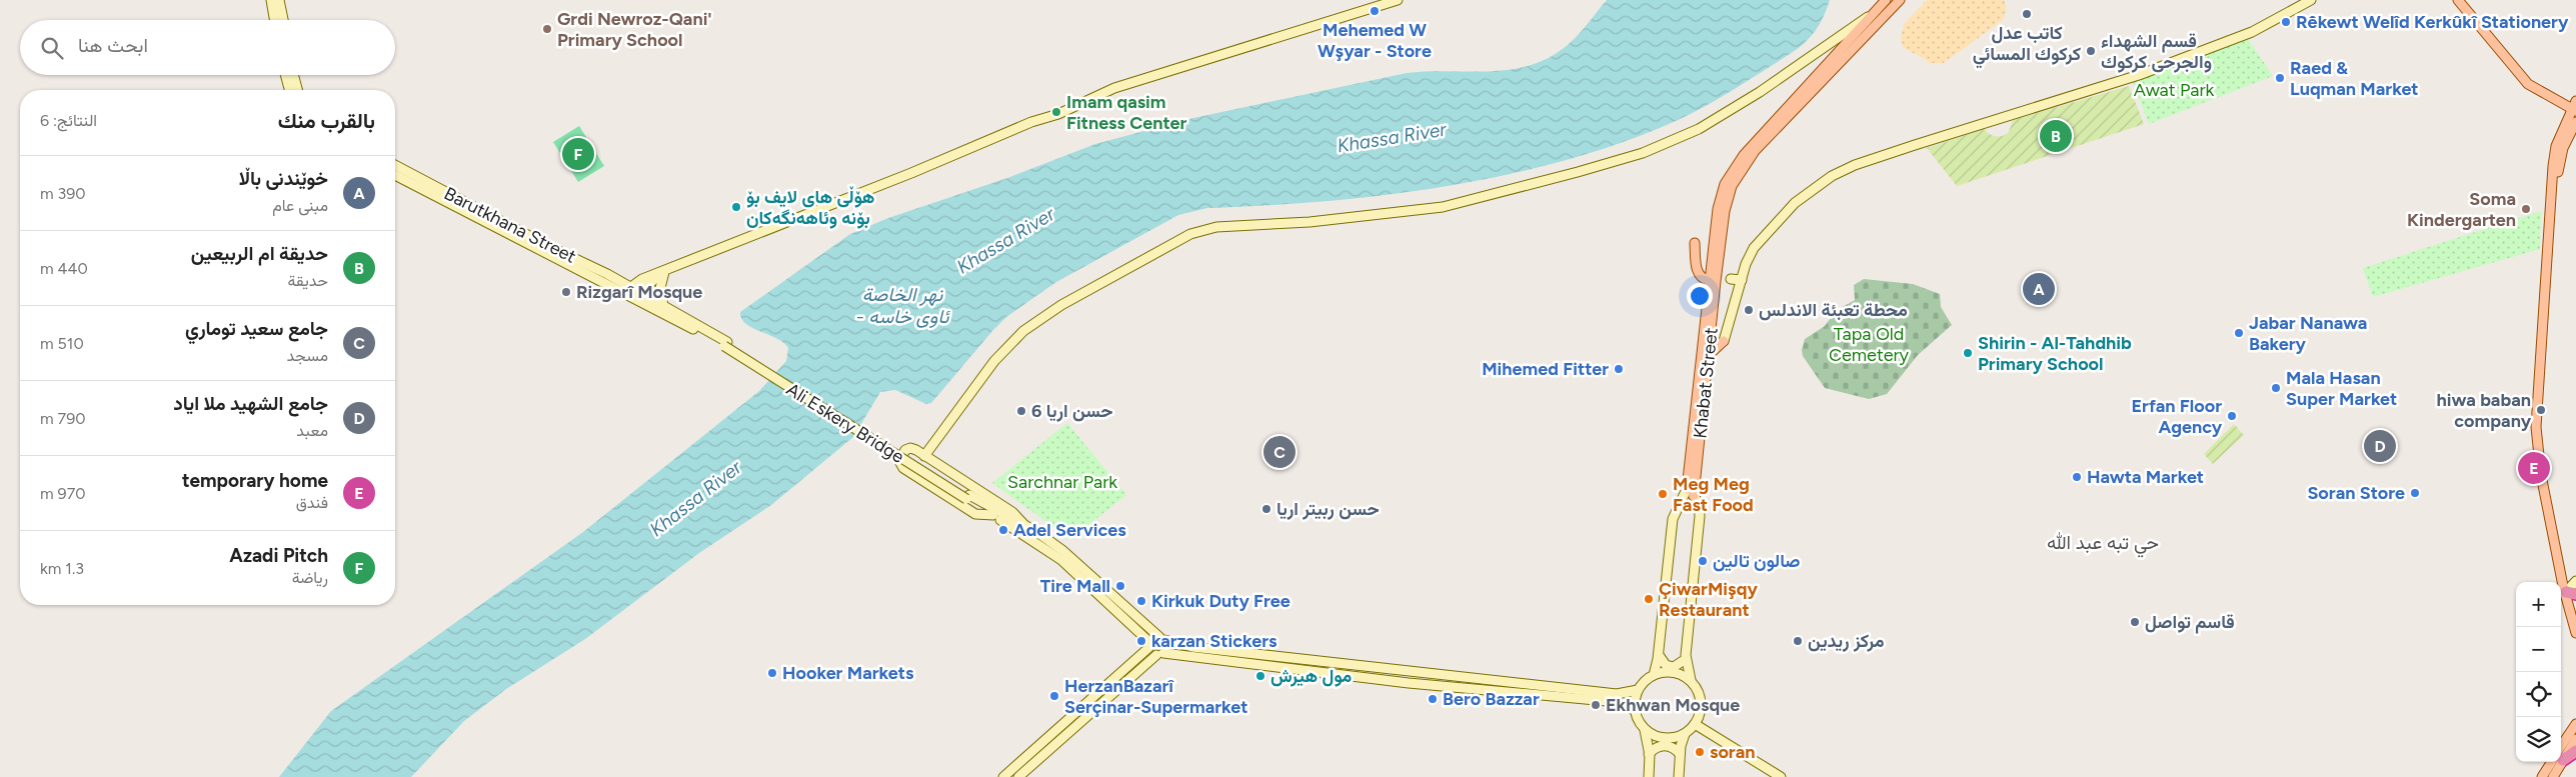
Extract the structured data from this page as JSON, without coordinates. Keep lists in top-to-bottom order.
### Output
{
  "streets": {
    "main road": ["Barutkhana Street", "Khabat Street", "Ali Eskery Bridge"]
  },
  "districts": ["حي تبه عبد الله"],
  "water": ["Khassa River", "نهر الخاصة - ئاوی خاسە"],
  "parks": ["Awat Park", "Tapa Old Cemetery", "Sarchnar Park"],
  "places": [
    "Mehemed W Wşyar - Store",
    "كاتب عدل كركوك المسائي",
    "Rêkewt Welîd Kerkûkî Stationery",
    "Grdi Newroz-Qani' Primary School",
    "قسم الشهداء والجرحى كركوك",
    "Raed & Luqman Market",
    "Imam qasim Fitness Center",
    "هۆڵی های لایف بۆ بۆنە وئاهەنگەکان",
    "Soma Kindergarten",
    "Rizgarî Mosque",
    "محطة تعبئة الاندلس",
    "Jabar Nanawa Bakery",
    "Shirin - Al-Tahdhib Primary School",
    "Mihemed Fitter",
    "Mala Hasan Super Market",
    "hiwa baban company",
    "حسن اريا 6",
    "Erfan Floor Agency",
    "Hawta Market",
    "Soran Store",
    "Meg Meg Fast Food",
    "حسن ربيتر اريا",
    "Adel Services",
    "صالون تالين",
    "Tire Mall",
    "ÇiwarMişqy Restaurant",
    "Kirkuk Duty Free",
    "قاسم تواصل",
    "karzan Stickers",
    "مركز ريدين",
    "Hooker Markets",
    "مول هيرش",
    "HerzanBazarî Serçinar-Supermarket",
    "Bero Bazzar",
    "Ekhwan Mosque",
    "soran"
  ],
  "page": {
    "search": "ابحث هنا",
    "heading": ["بالقرب منك", "النتائج: 6"],
    "pins": [
      "B",
      "F",
      "A",
      "D",
      "C",
      "E"
    ],
    "list": [
      {
        "mark": "A",
        "name": "خوێندنی باڵا",
        "note": "مبنى عام",
        "value": "390 m"
      },
      {
        "mark": "B",
        "name": "حديقة ام الربيعين",
        "note": "حديقة",
        "value": "440 m"
      },
      {
        "mark": "C",
        "name": "جامع سعيد توماري",
        "note": "مسجد",
        "value": "510 m"
      },
      {
        "mark": "D",
        "name": "جامع الشهيد ملا اياد",
        "note": "معبد",
        "value": "790 m"
      },
      {
        "mark": "E",
        "name": "temporary home",
        "note": "فندق",
        "value": "970 m"
      },
      {
        "mark": "F",
        "name": "Azadi Pitch",
        "note": "رياضة",
        "value": "1.3 km"
      }
    ],
    "map_buttons": ["+", "−"]
  }
}
